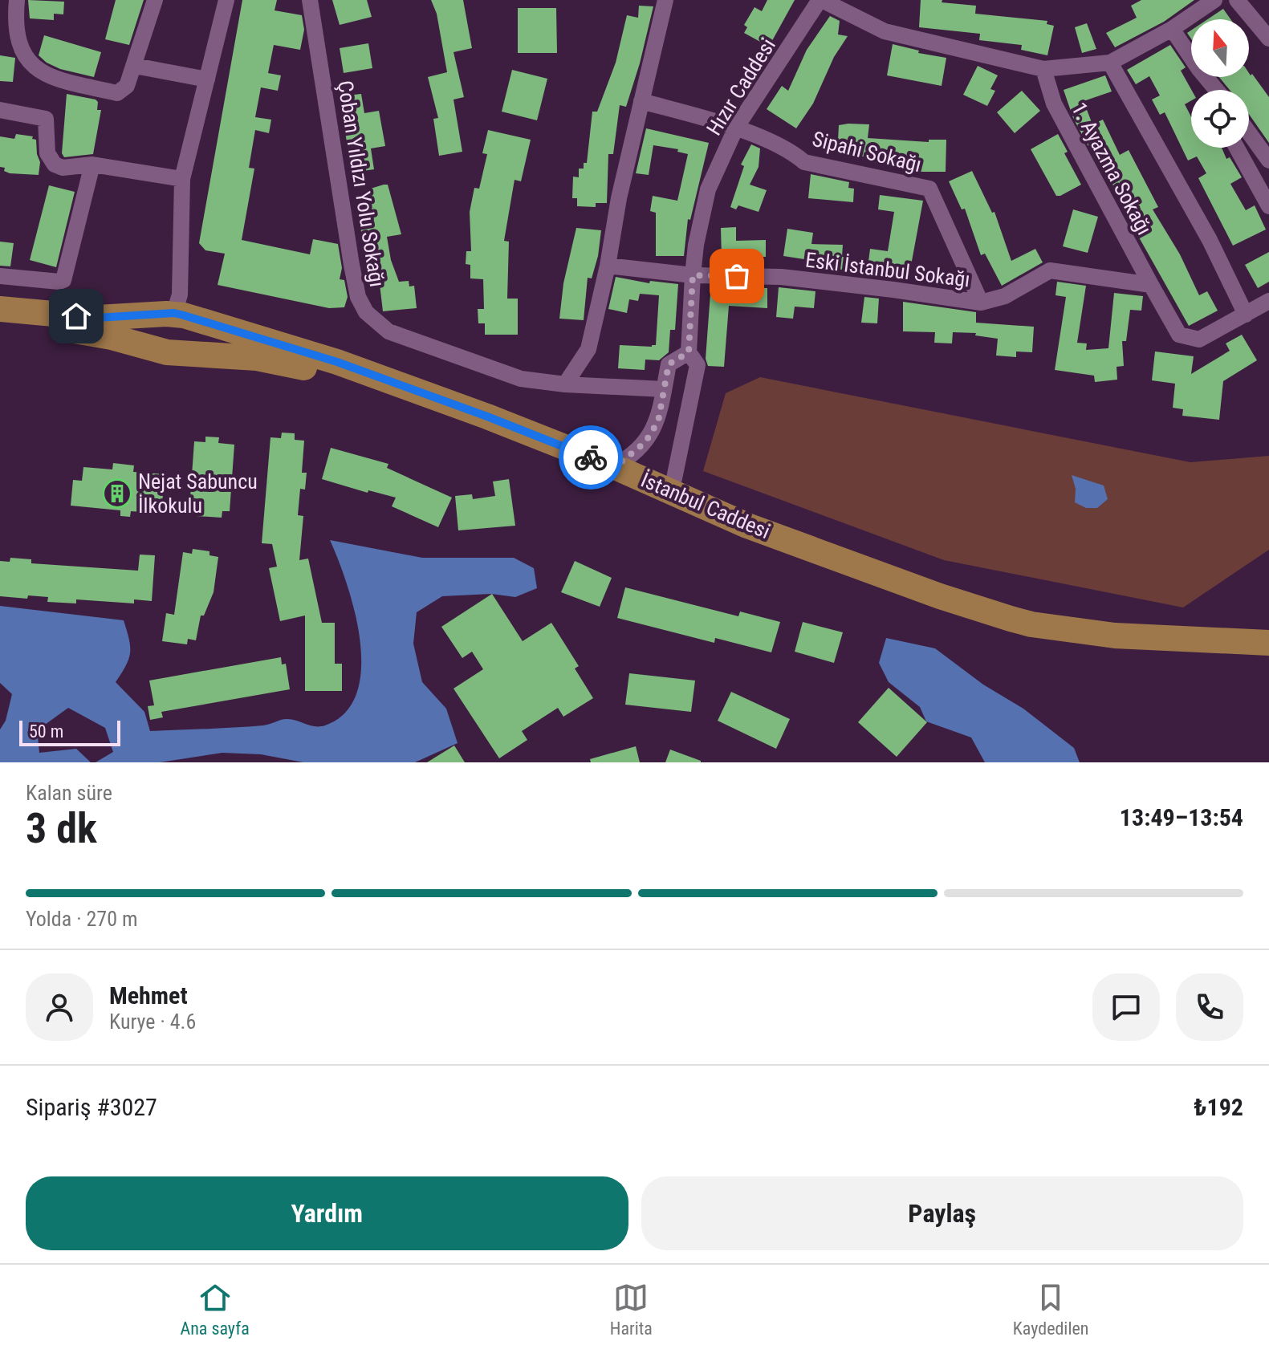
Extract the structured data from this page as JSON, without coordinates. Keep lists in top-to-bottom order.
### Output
{
  "streets": {
    "main road": ["İstanbul Caddesi"],
    "street": [
      "Hızır Caddesi",
      "Sipahi Sokağı",
      "1. Ayazma Sokağı",
      "Çoban Yıldızı Yolu Sokağı",
      "Eski İstanbul Sokağı"
    ]
  },
  "crossings": [
    ["Hızır Caddesi", "Sipahi Sokağı"],
    ["Hızır Caddesi", "Eski İstanbul Sokağı"],
    ["Hızır Caddesi", "İstanbul Caddesi"],
    ["Sipahi Sokağı", "Eski İstanbul Sokağı"],
    ["1. Ayazma Sokağı", "Eski İstanbul Sokağı"]
  ],
  "places": {
    "building": ["Nejat Sabuncu İlkokulu"]
  },
  "scale_bar": "50 m",
  "north": "top",
  "page": {
    "scale": "50 m",
    "heading": ["3 dk", "Kalan süre", "13:49–13:54"],
    "panel": [
      "Mehmet",
      "Kurye · 4.6",
      "Sipariş #3027",
      "₺192"
    ],
    "bar": "Yolda · 270 m",
    "buttons": ["Yardım", "Paylaş"],
    "tabs": ["Ana sayfa", "Harita", "Kaydedilen"]
  }
}
